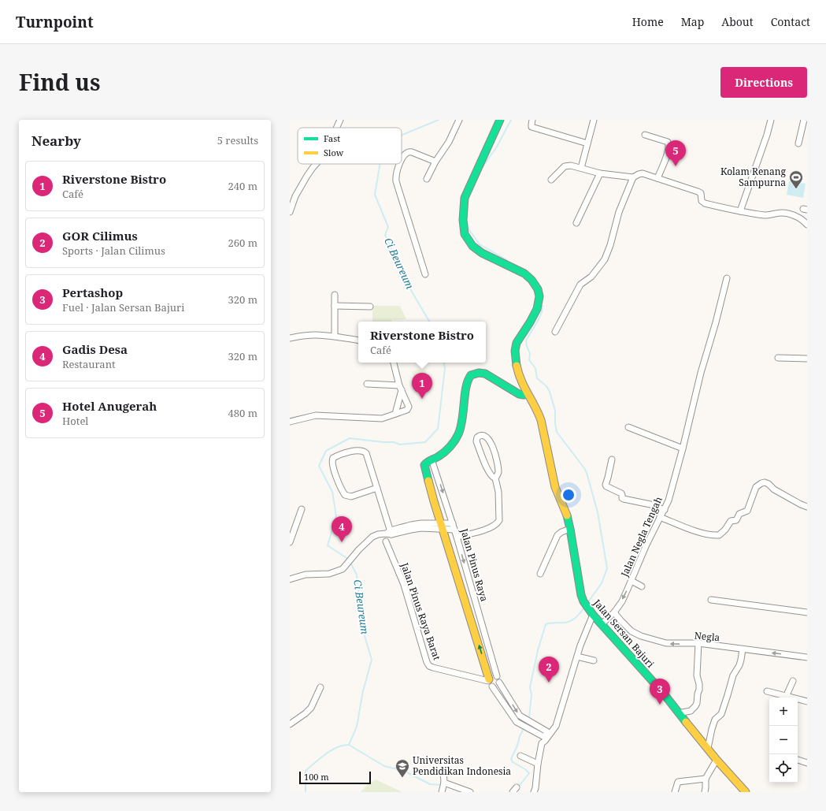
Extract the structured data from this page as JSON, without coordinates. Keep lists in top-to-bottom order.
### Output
{
  "streets": {
    "main road": ["Jalan Pinus Raya", "Jalan Sersan Bajuri"],
    "street": ["Jalan Negla Tengah", "Jalan Pinus Raya Barat", "Negla"]
  },
  "crossings": [
    ["Jalan Negla Tengah", "Jalan Sersan Bajuri"],
    ["Jalan Negla Tengah", "Negla"],
    ["Jalan Pinus Raya", "Jalan Pinus Raya Barat"]
  ],
  "water": ["Ci Beureum"],
  "places": {
    "sports": ["Kolam Renang Sampurna"],
    "school or university": ["Universitas Pendidikan Indonesia"]
  },
  "legend": ["Fast", "Slow"],
  "scale_bar": "100 m",
  "page": {
    "header": "Turnpoint",
    "nav": [
      "Home",
      "Map",
      "About",
      "Contact"
    ],
    "title": "Find us",
    "buttons": "Directions",
    "heading": ["Nearby", "5 results"],
    "pins": [
      "5",
      "1",
      "4",
      "2",
      "3"
    ],
    "list": [
      {
        "mark": "1",
        "name": "Riverstone Bistro",
        "note": "Café",
        "value": "240 m"
      },
      {
        "mark": "2",
        "name": "GOR Cilimus",
        "note": "Sports · Jalan Cilimus",
        "value": "260 m"
      },
      {
        "mark": "3",
        "name": "Pertashop",
        "note": "Fuel · Jalan Sersan Bajuri",
        "value": "320 m"
      },
      {
        "mark": "4",
        "name": "Gadis Desa",
        "note": "Restaurant",
        "value": "320 m"
      },
      {
        "mark": "5",
        "name": "Hotel Anugerah",
        "note": "Hotel",
        "value": "480 m"
      }
    ],
    "popup": ["Riverstone Bistro", "Café"],
    "map_buttons": ["+", "−"],
    "scale": "100 m"
  }
}
